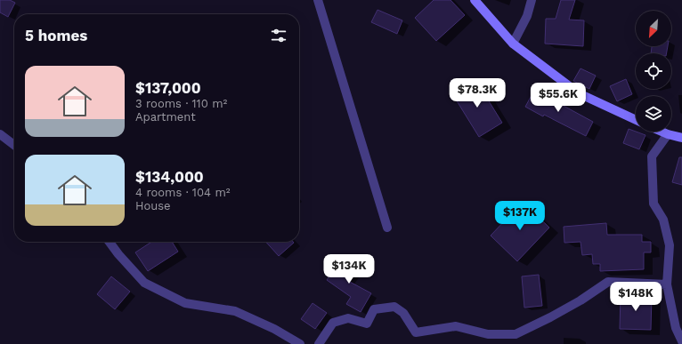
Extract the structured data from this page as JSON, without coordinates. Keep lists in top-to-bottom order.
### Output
{
  "north": "bottom left",
  "page": {
    "heading": "5 homes",
    "list": [
      {
        "name": "$137,000",
        "note": "3 rooms · 110 m² · Apartment"
      },
      {
        "name": "$134,000",
        "note": "4 rooms · 104 m² · House"
      }
    ],
    "price": [
      "$78.3K",
      "$55.6K",
      "$137K",
      "$134K",
      "$148K"
    ]
  }
}
